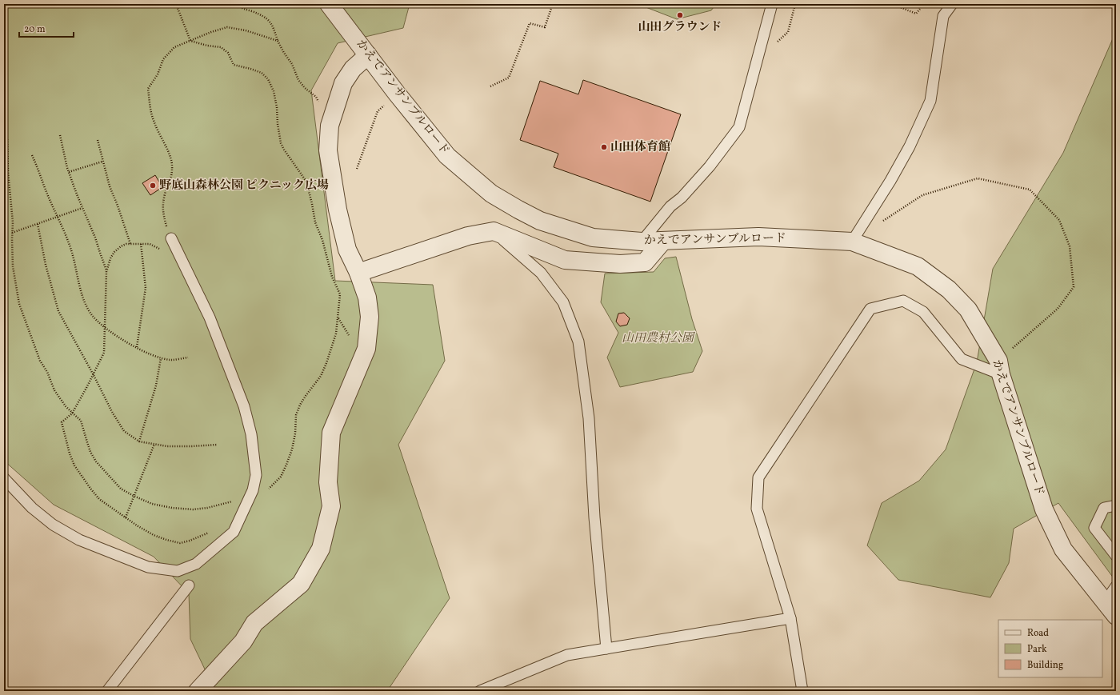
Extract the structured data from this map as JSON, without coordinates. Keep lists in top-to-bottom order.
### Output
{
  "streets": {
    "street": ["かえでアンサンブルロード"]
  },
  "parks": ["山田農村公園"],
  "places": ["山田グラウンド", "山田体育館", "野底山森林公園 ピクニック広場"],
  "legend": ["Road", "Park", "Building"],
  "scale_bar": "20 m"
}
